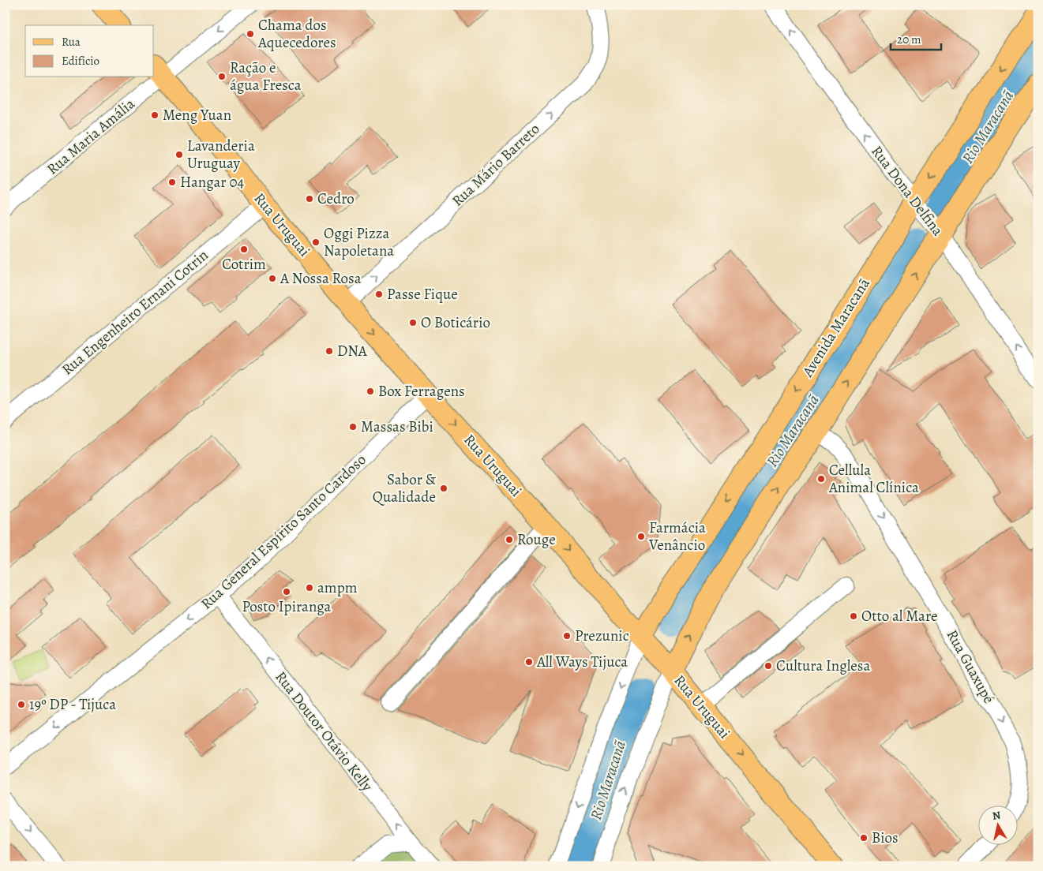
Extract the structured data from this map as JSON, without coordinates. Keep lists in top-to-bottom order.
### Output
{
  "streets": {
    "main road": ["Rua Uruguai", "Avenida Maracanã"],
    "street": [
      "Rua Maria Amália",
      "Rua Mário Barreto",
      "Rua Dona Delfina",
      "Rua Engenheiro Ernani Cotrin",
      "Rua General Espírito Santo Cardoso",
      "Rua Guaxupé",
      "Rua Doutor Otávio Kelly"
    ]
  },
  "crossings": [
    ["Rua Maria Amália", "Rua Uruguai"],
    ["Rua Mário Barreto", "Rua Uruguai"],
    ["Rua Dona Delfina", "Avenida Maracanã"],
    ["Rua Uruguai", "Rua Engenheiro Ernani Cotrin"],
    ["Rua Uruguai", "Avenida Maracanã"],
    ["Rua Uruguai", "Rua General Espírito Santo Cardoso"],
    ["Rua General Espírito Santo Cardoso", "Rua Doutor Otávio Kelly"]
  ],
  "one_way": [
    "Rua Maria Amália",
    "Rua Mário Barreto",
    "Rua Dona Delfina",
    "Rua Uruguai",
    "Rua General Espírito Santo Cardoso",
    "Rua Guaxupé",
    "Rua Doutor Otávio Kelly"
  ],
  "water": ["Rio Maracanã"],
  "places": [
    "Chama dos Aquecedores",
    "Ração e água Fresca",
    "Meng Yuan",
    "Lavanderia Uruguay",
    "Hangar 04",
    "Cedro",
    "Oggi Pizza Napoletana",
    "Cotrim",
    "A Nossa Rosa",
    "Passe Fique",
    "O Boticário",
    "DNA",
    "Box Ferragens",
    "Massas Bibi",
    "Cellula Animal Clínica",
    "Sabor & Qualidade",
    "Farmácia Venâncio",
    "Rouge",
    "ampm",
    "Posto Ipiranga",
    "Otto al Mare",
    "Prezunic",
    "All Ways Tijuca",
    "Cultura Inglesa",
    "19º DP - Tijuca",
    "Bios"
  ],
  "legend": ["Rua", "Edifício"],
  "scale_bar": "20 m",
  "north": "top"
}
